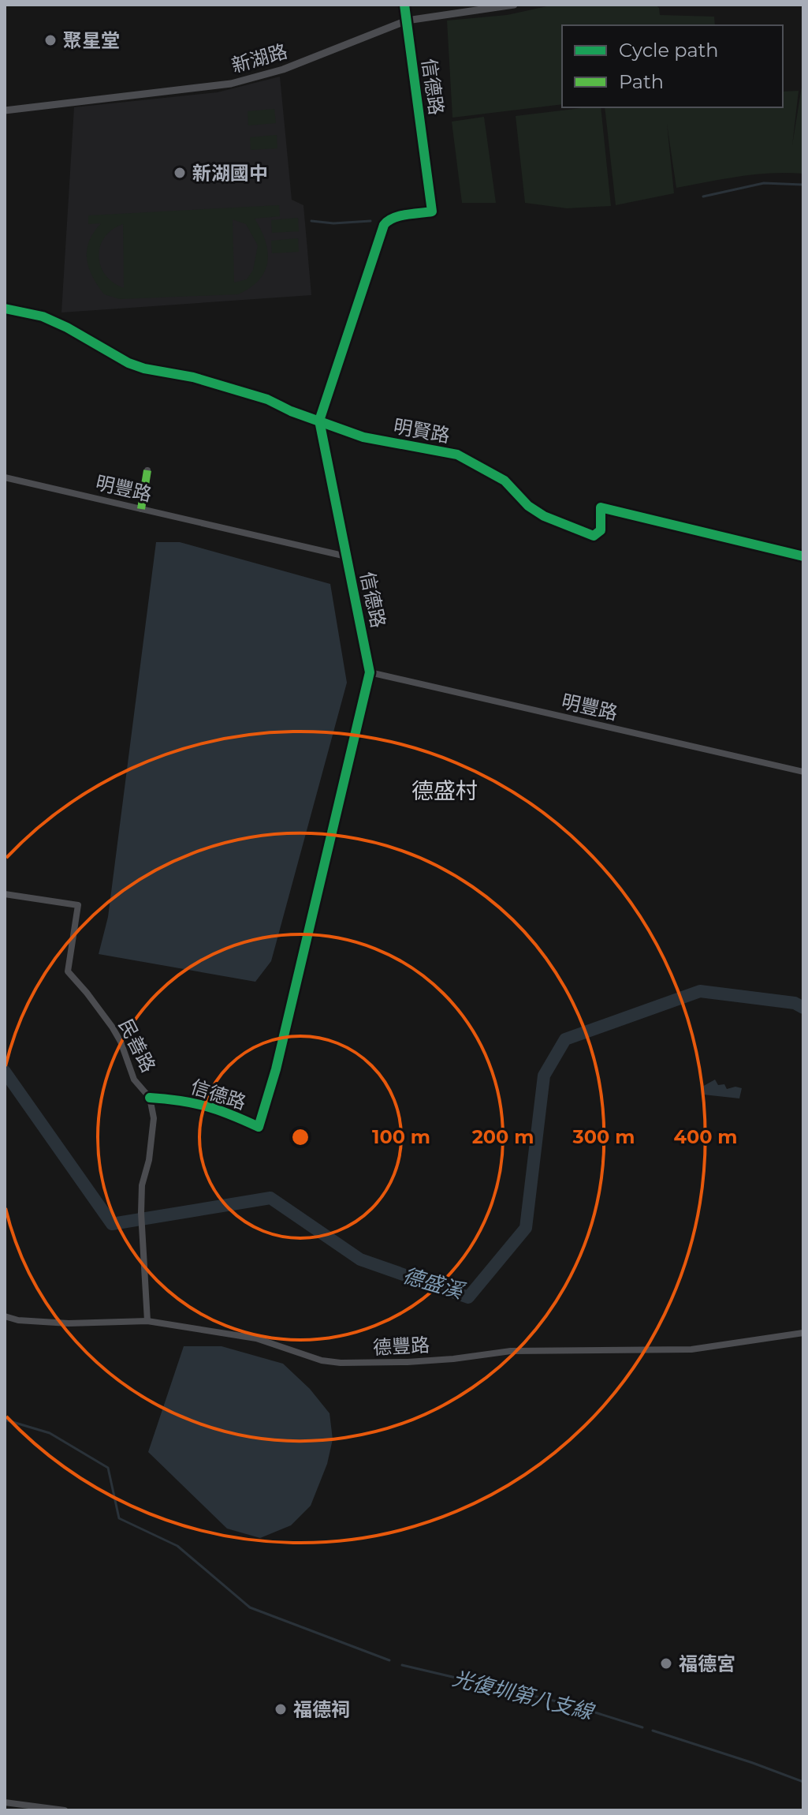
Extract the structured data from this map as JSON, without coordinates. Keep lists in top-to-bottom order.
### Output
{
  "streets": {
    "street": [
      "新湖路",
      "信德路",
      "明賢路",
      "明豐路",
      "民善路",
      "德豐路"
    ]
  },
  "crossings": [
    ["新湖路", "信德路"],
    ["信德路", "明賢路"],
    ["信德路", "明豐路"],
    ["信德路", "民善路"],
    ["民善路", "德豐路"]
  ],
  "districts": ["德盛村"],
  "water": ["德盛溪", "光復圳第八支線"],
  "places": [
    "聚星堂",
    "新湖國中",
    "福德宮",
    "福德祠"
  ],
  "legend": ["Cycle path", "Path"],
  "rings": [
    "100 m",
    "200 m",
    "300 m",
    "400 m"
  ]
}
